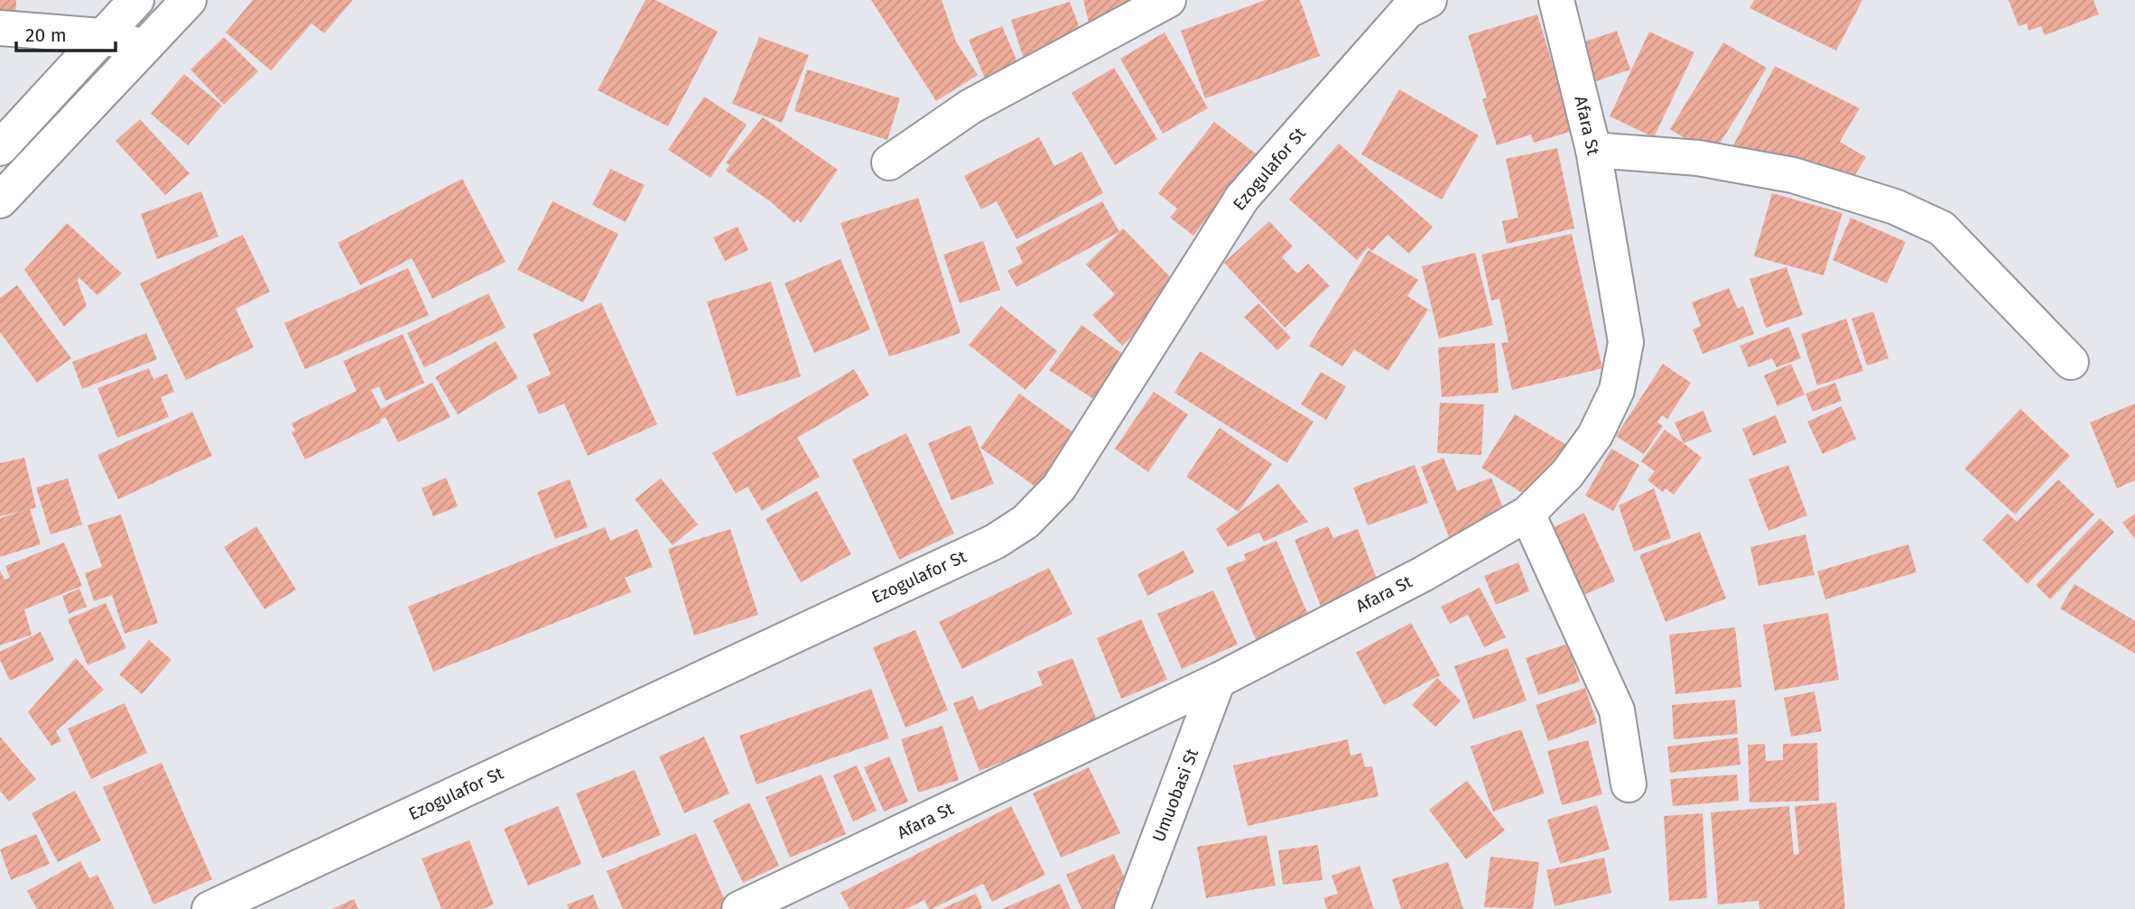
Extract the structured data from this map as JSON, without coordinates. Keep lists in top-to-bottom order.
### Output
{
  "streets": {
    "street": ["Afara St", "Ezogulafor St", "Umuobasi St"]
  },
  "crossings": [
    ["Afara St", "Umuobasi St"]
  ],
  "scale_bar": "20 m"
}
